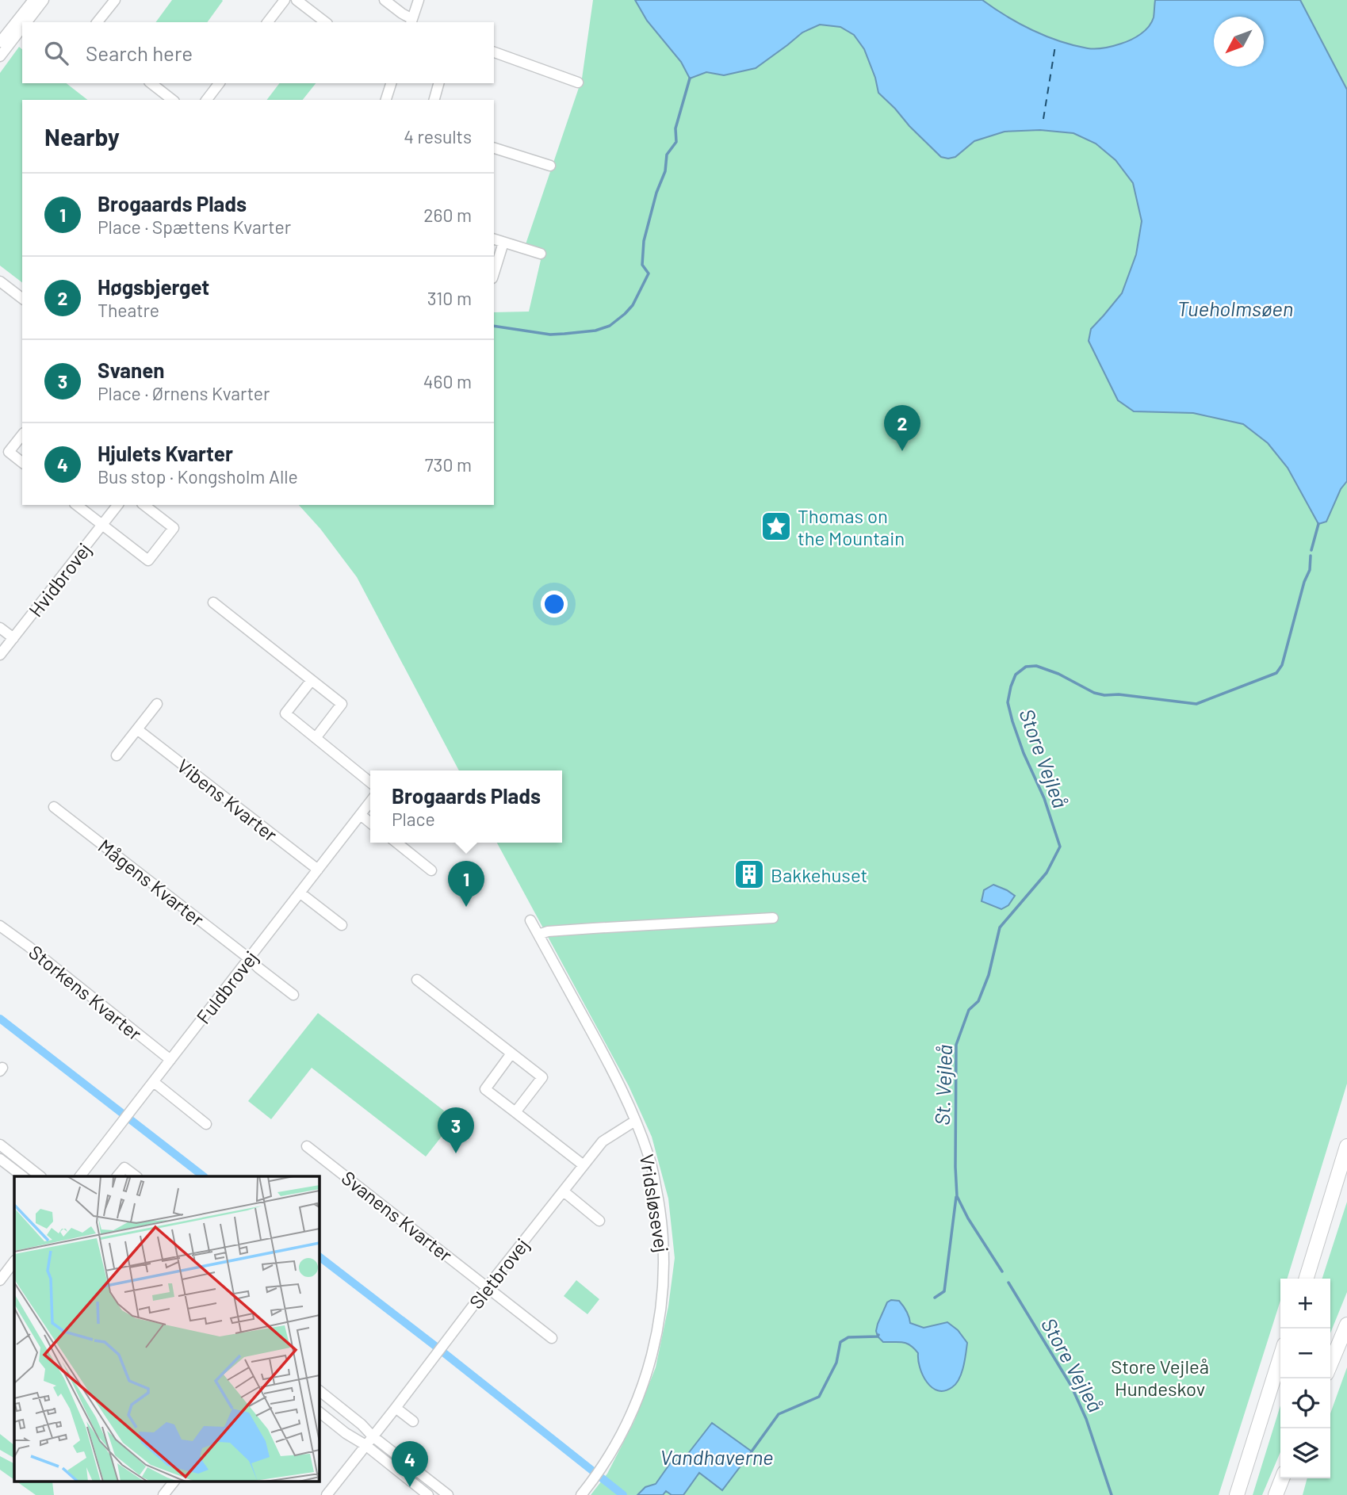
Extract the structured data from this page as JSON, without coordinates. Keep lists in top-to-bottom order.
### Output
{
  "streets": {
    "street": [
      "Hvidbrovej",
      "Vibens Kvarter",
      "Mågens Kvarter",
      "Fuldbrovej",
      "Storkens Kvarter",
      "Vridsløsevej",
      "Svanens Kvarter",
      "Sletbrovej"
    ]
  },
  "crossings": [
    ["Vibens Kvarter", "Fuldbrovej"],
    ["Mågens Kvarter", "Fuldbrovej"],
    ["Fuldbrovej", "Storkens Kvarter"],
    ["Vridsløsevej", "Sletbrovej"],
    ["Svanens Kvarter", "Sletbrovej"]
  ],
  "water": [
    "Tueholmsøen",
    "Store Vejleå",
    "St. Vejleå",
    "Vandhaverne"
  ],
  "parks": ["Store Vejleå Hundeskov"],
  "places": {
    "place": ["Thomas on the Mountain"],
    "building": ["Bakkehuset"]
  },
  "north": "bottom left",
  "page": {
    "search": "Search here",
    "heading": ["Nearby", "4 results"],
    "list": [
      {
        "mark": "1",
        "name": "Brogaards Plads",
        "note": "Place · Spættens Kvarter",
        "value": "260 m"
      },
      {
        "mark": "2",
        "name": "Høgsbjerget",
        "note": "Theatre",
        "value": "310 m"
      },
      {
        "mark": "3",
        "name": "Svanen",
        "note": "Place · Ørnens Kvarter",
        "value": "460 m"
      },
      {
        "mark": "4",
        "name": "Hjulets Kvarter",
        "note": "Bus stop · Kongsholm Alle",
        "value": "730 m"
      }
    ],
    "pins": [
      "2",
      "1",
      "3",
      "4"
    ],
    "popup": ["Brogaards Plads", "Place"],
    "map_buttons": ["+", "−"]
  }
}
